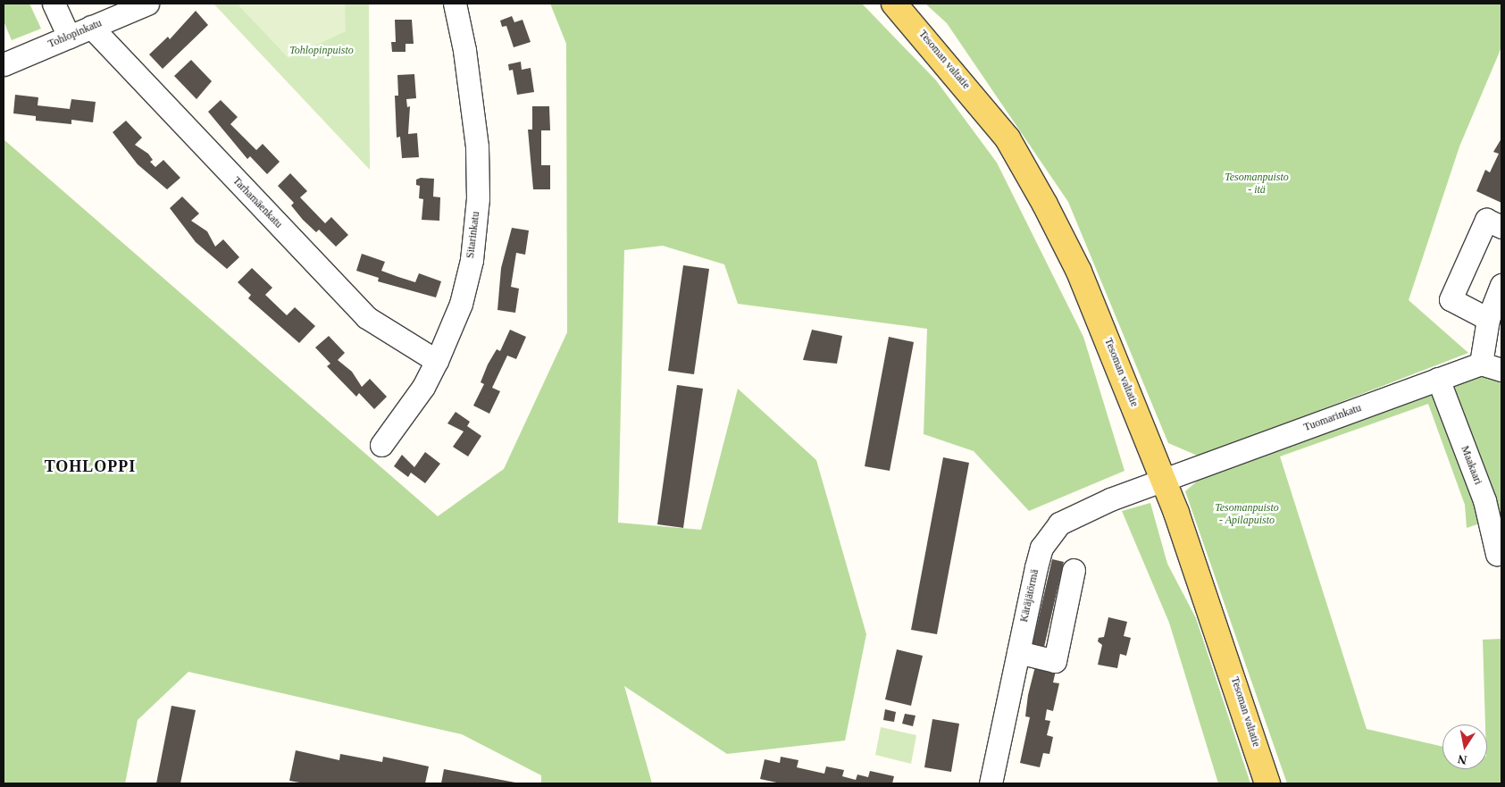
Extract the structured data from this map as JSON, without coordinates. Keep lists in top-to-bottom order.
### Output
{
  "streets": {
    "main road": ["Tesoman valtatie"],
    "street": [
      "Tohlopinkatu",
      "Tarhamäenkatu",
      "Sitarinkatu",
      "Tuomarinkatu",
      "Maakaari",
      "Käräjätörmä"
    ]
  },
  "crossings": [
    ["Tohlopinkatu", "Tarhamäenkatu"],
    ["Tesoman valtatie", "Tuomarinkatu"],
    ["Tesoman valtatie", "Käräjätörmä"],
    ["Tarhamäenkatu", "Sitarinkatu"],
    ["Tuomarinkatu", "Maakaari"],
    ["Tuomarinkatu", "Käräjätörmä"]
  ],
  "districts": ["TOHLOPPI"],
  "parks": ["Tohlopinpuisto", "Tesomanpuisto - itä", "Tesomanpuisto - Apilapuisto"],
  "north": "bottom"
}
